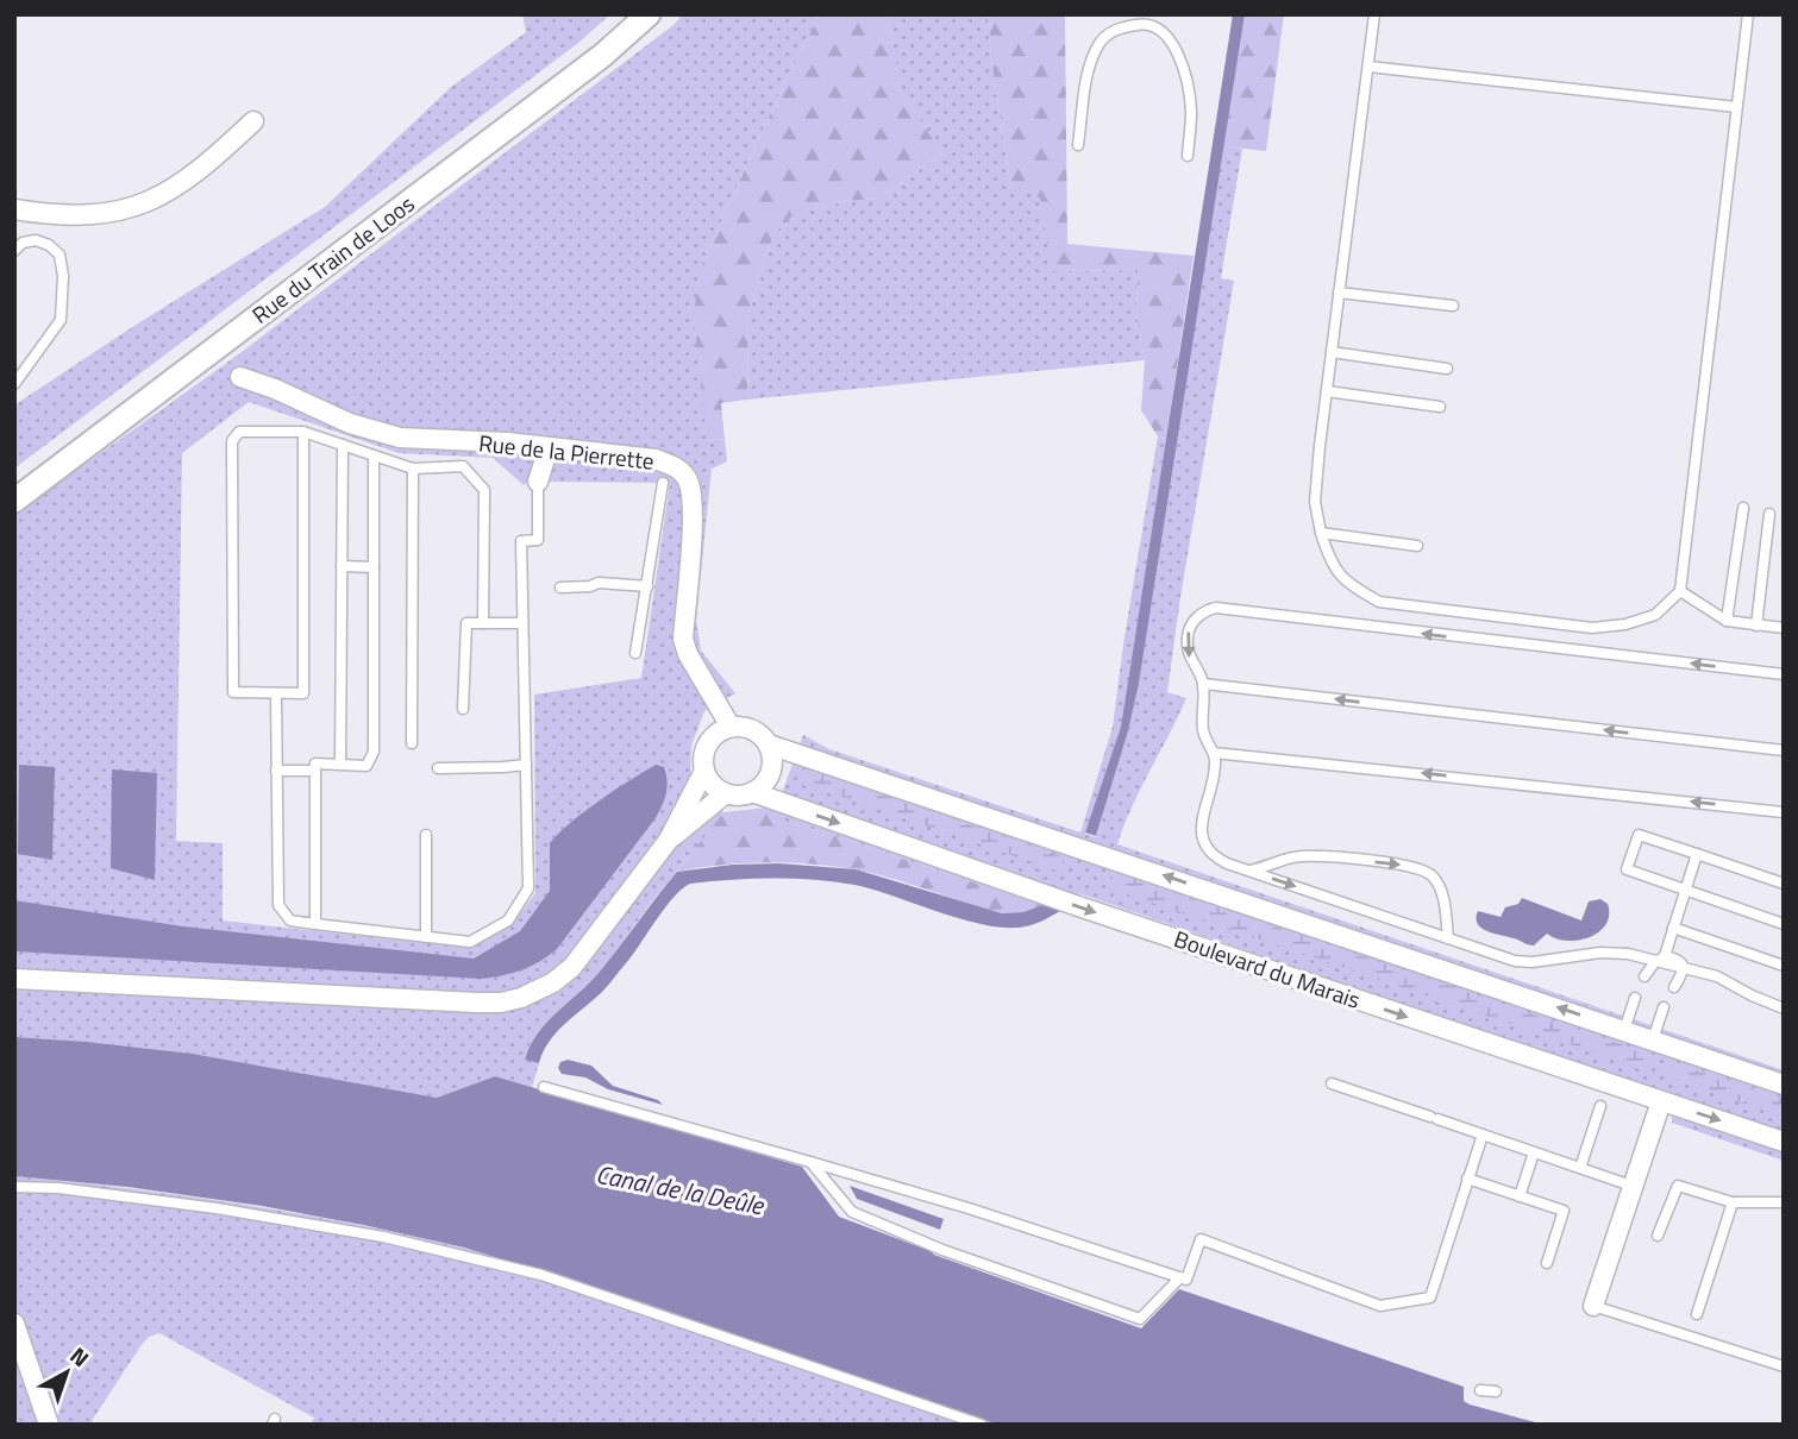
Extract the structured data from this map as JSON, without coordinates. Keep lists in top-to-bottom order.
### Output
{
  "streets": {
    "street": ["Rue du Train de Loos", "Rue de la Pierrette", "Boulevard du Marais"]
  },
  "crossings": [
    ["Rue de la Pierrette", "Boulevard du Marais"]
  ],
  "water": ["Canal de la Deûle"],
  "north": "top right"
}
